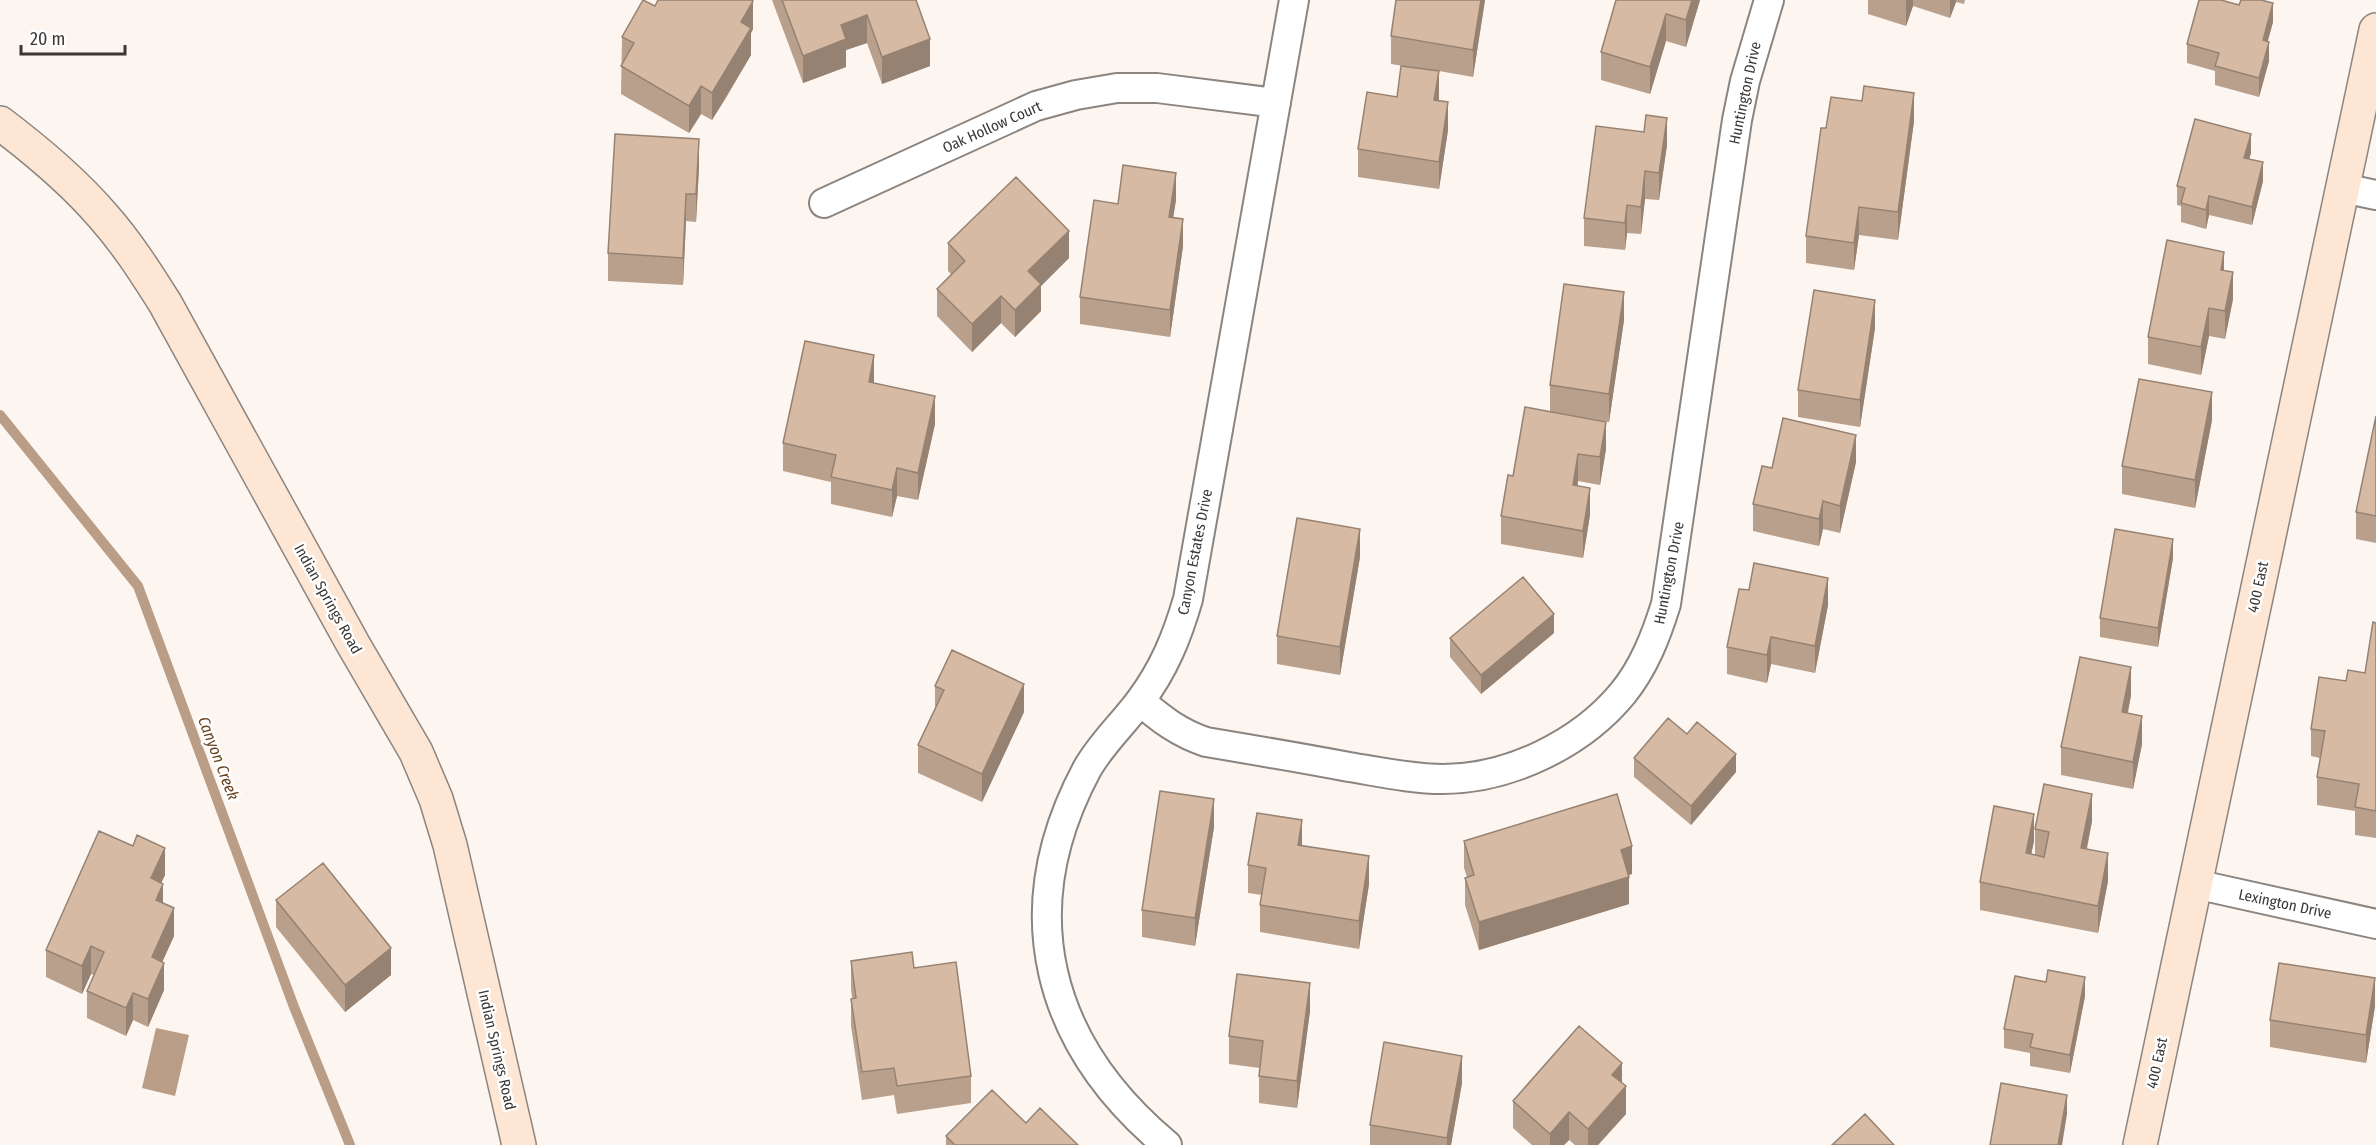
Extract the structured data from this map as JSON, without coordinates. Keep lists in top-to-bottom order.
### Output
{
  "streets": {
    "street": [
      "Huntington Drive",
      "Oak Hollow Court",
      "Canyon Estates Drive",
      "400 East",
      "Indian Springs Road",
      "Lexington Drive"
    ]
  },
  "crossings": [
    ["Huntington Drive", "Canyon Estates Drive"],
    ["Oak Hollow Court", "Canyon Estates Drive"],
    ["400 East", "Lexington Drive"]
  ],
  "water": ["Canyon Creek"],
  "scale_bar": "20 m"
}
